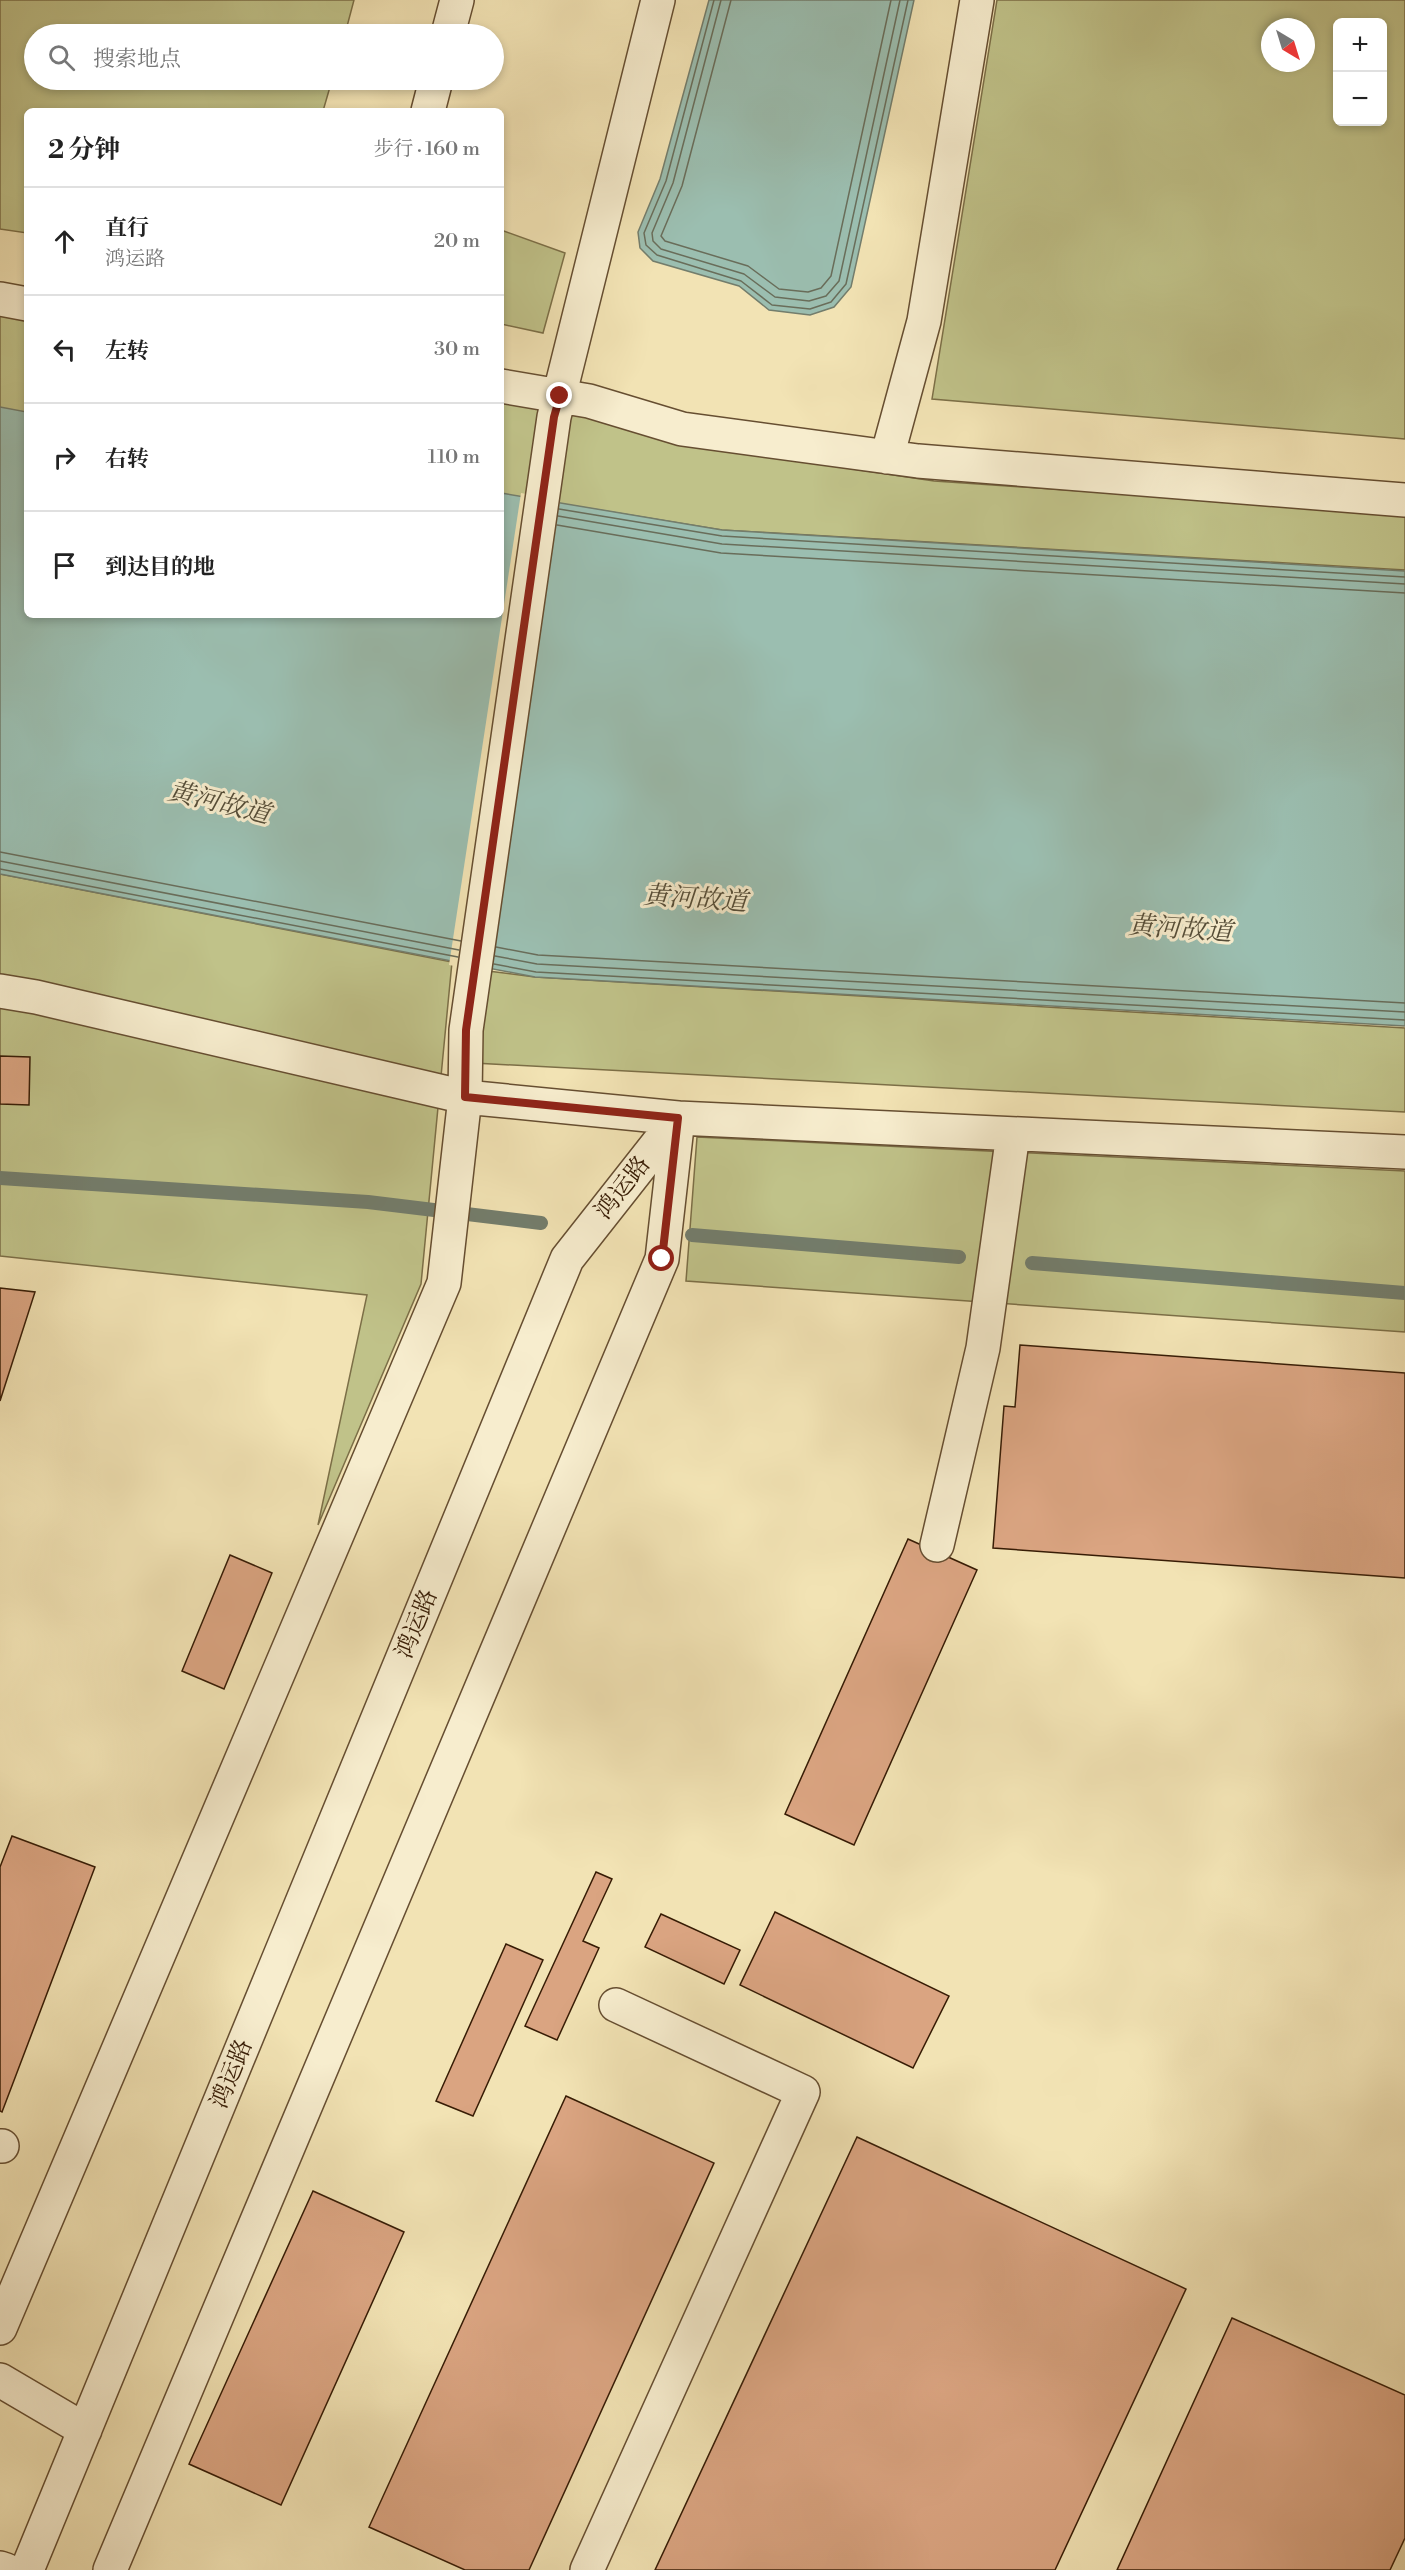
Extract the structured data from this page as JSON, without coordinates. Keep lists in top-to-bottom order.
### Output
{
  "streets": {
    "street": ["鸿运路"]
  },
  "water": ["黄河故道"],
  "north": "bottom right",
  "page": {
    "map_buttons": ["+", "−"],
    "search": "搜索地点",
    "heading": ["2 分钟", "步行 · 160 m"],
    "list": [
      ["直行", "鸿运路", "20 m"],
      ["左转", "30 m"],
      ["右转", "110 m"],
      "到达目的地"
    ]
  }
}
